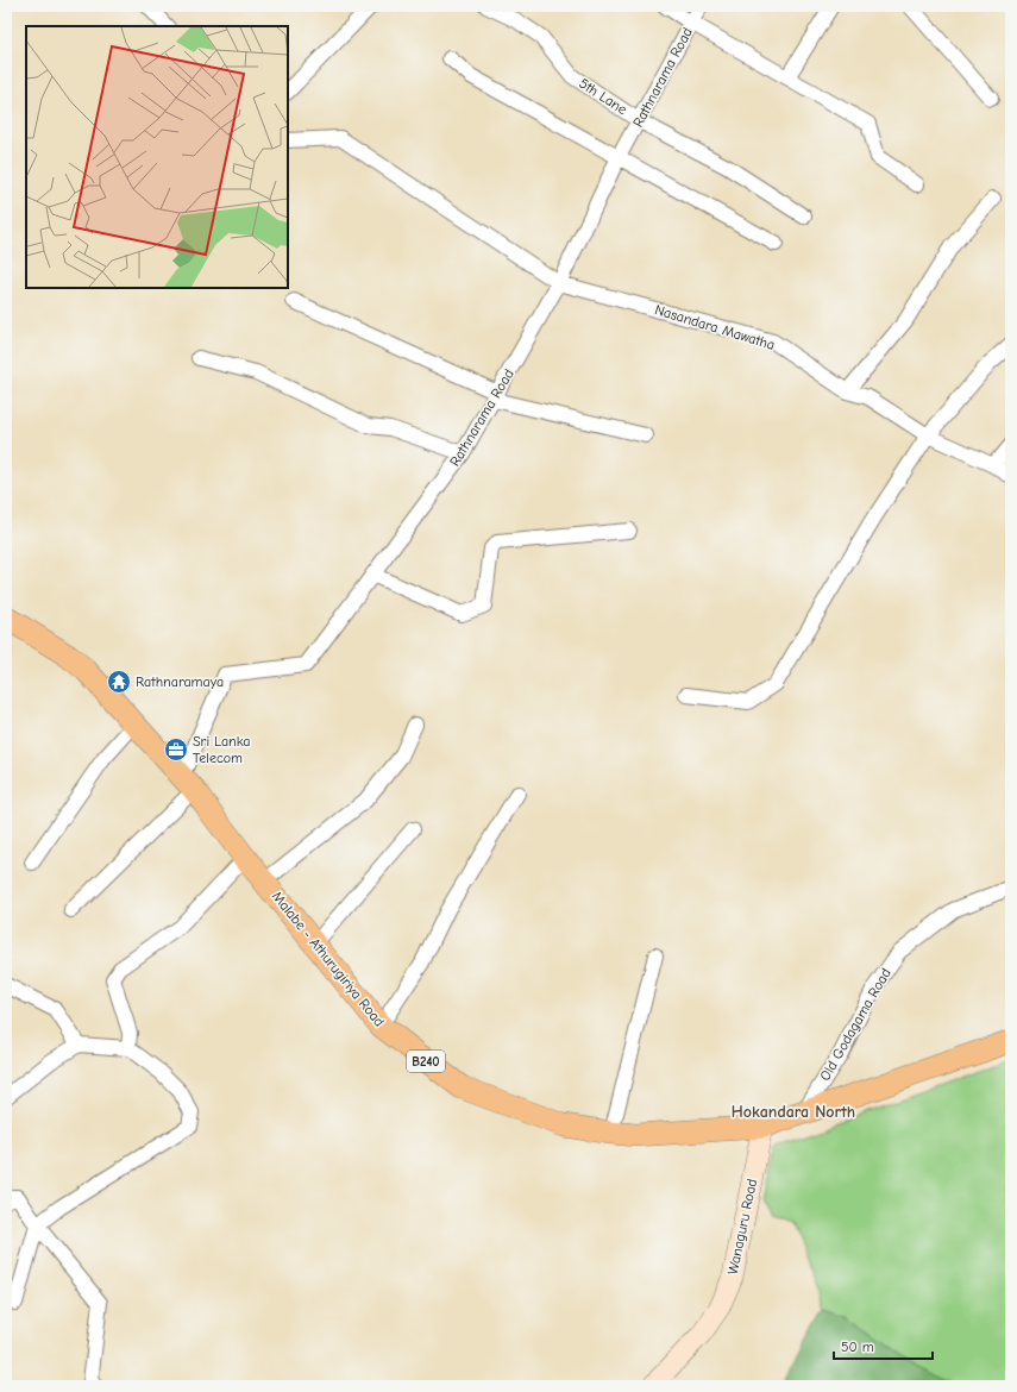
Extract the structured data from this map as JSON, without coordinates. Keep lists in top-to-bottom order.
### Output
{
  "streets": {
    "main road": ["Malabe - Athurugiriya Road", "B240"],
    "street": [
      "Rathnarama Road",
      "5th Lane",
      "Nasandara Mawatha",
      "Old Godagama Road",
      "Wanaguru Road"
    ]
  },
  "crossings": [
    ["Rathnarama Road", "5th Lane"],
    ["Rathnarama Road", "Nasandara Mawatha"],
    ["Rathnarama Road", "Malabe - Athurugiriya Road"],
    ["Malabe - Athurugiriya Road", "Old Godagama Road"],
    ["Malabe - Athurugiriya Road", "Wanaguru Road"]
  ],
  "districts": ["Hokandara North"],
  "places": {
    "temple": ["Rathnaramaya"],
    "office": ["Sri Lanka Telecom"]
  },
  "scale_bar": "50 m"
}
